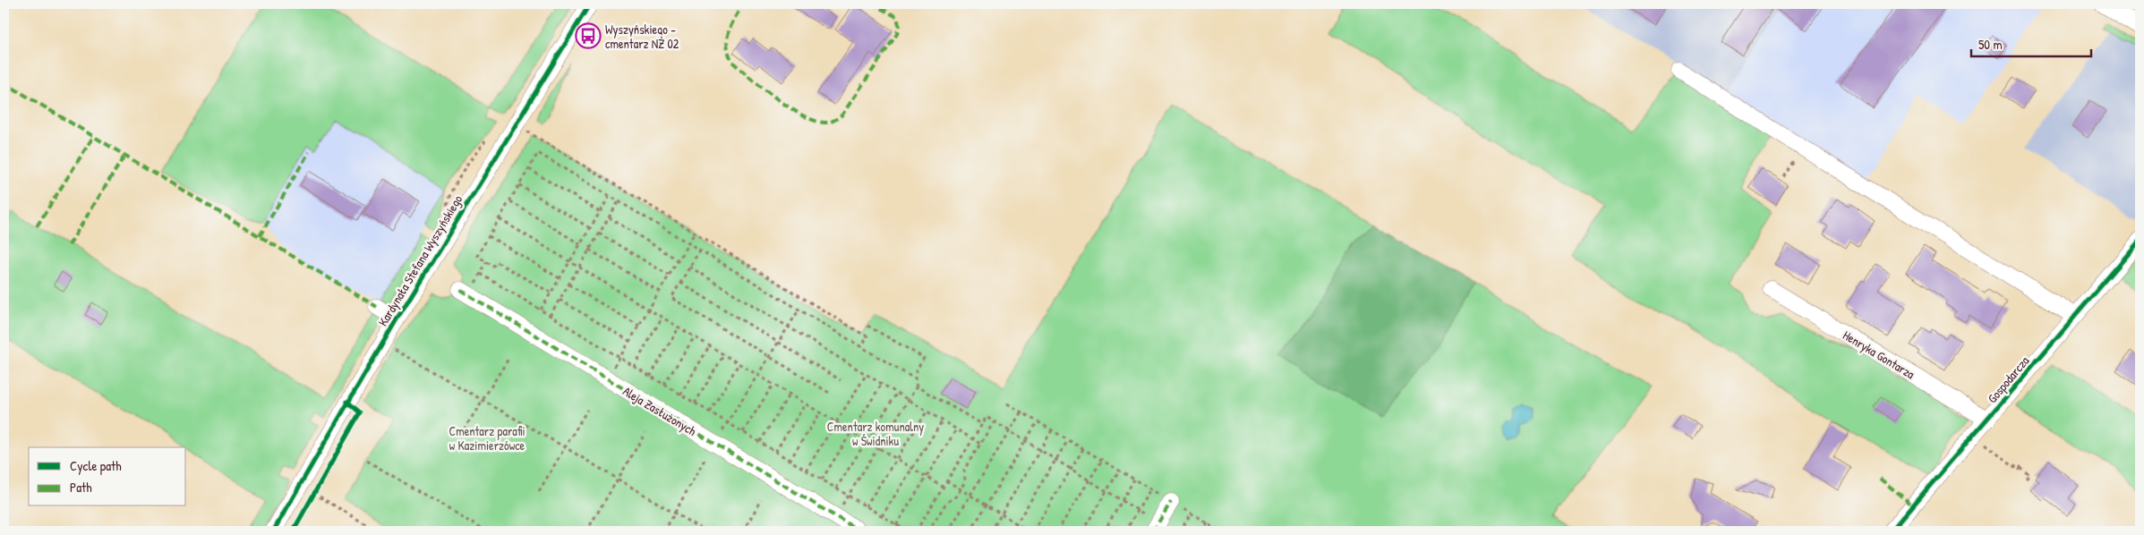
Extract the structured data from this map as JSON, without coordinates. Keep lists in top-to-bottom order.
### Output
{
  "streets": {
    "street": [
      "Kardynała Stefana Wyszyńskiego",
      "Henryka Gontarza",
      "Gospodarcza",
      "Aleja Zasłużonych"
    ]
  },
  "crossings": [
    ["Henryka Gontarza", "Gospodarcza"]
  ],
  "parks": ["Cmentarz komunalny w Świdniku", "Cmentarz parafii w Kazimierzówce"],
  "places": {
    "bus stop": ["Wyszyńskiego - cmentarz NŻ 02"]
  },
  "legend": ["Cycle path", "Path"],
  "scale_bar": "50 m"
}
